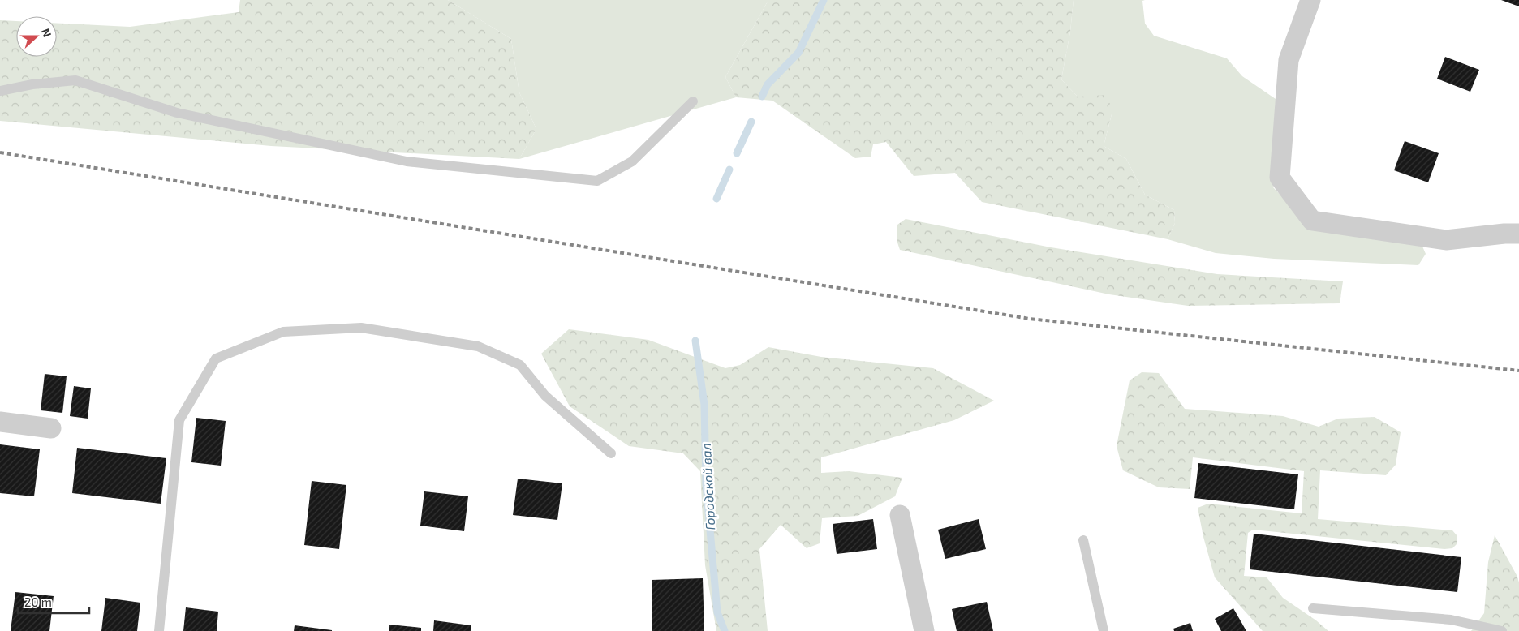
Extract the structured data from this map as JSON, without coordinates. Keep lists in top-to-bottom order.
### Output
{
  "water": ["Городской вал"],
  "scale_bar": "20 m",
  "north": "right"
}
